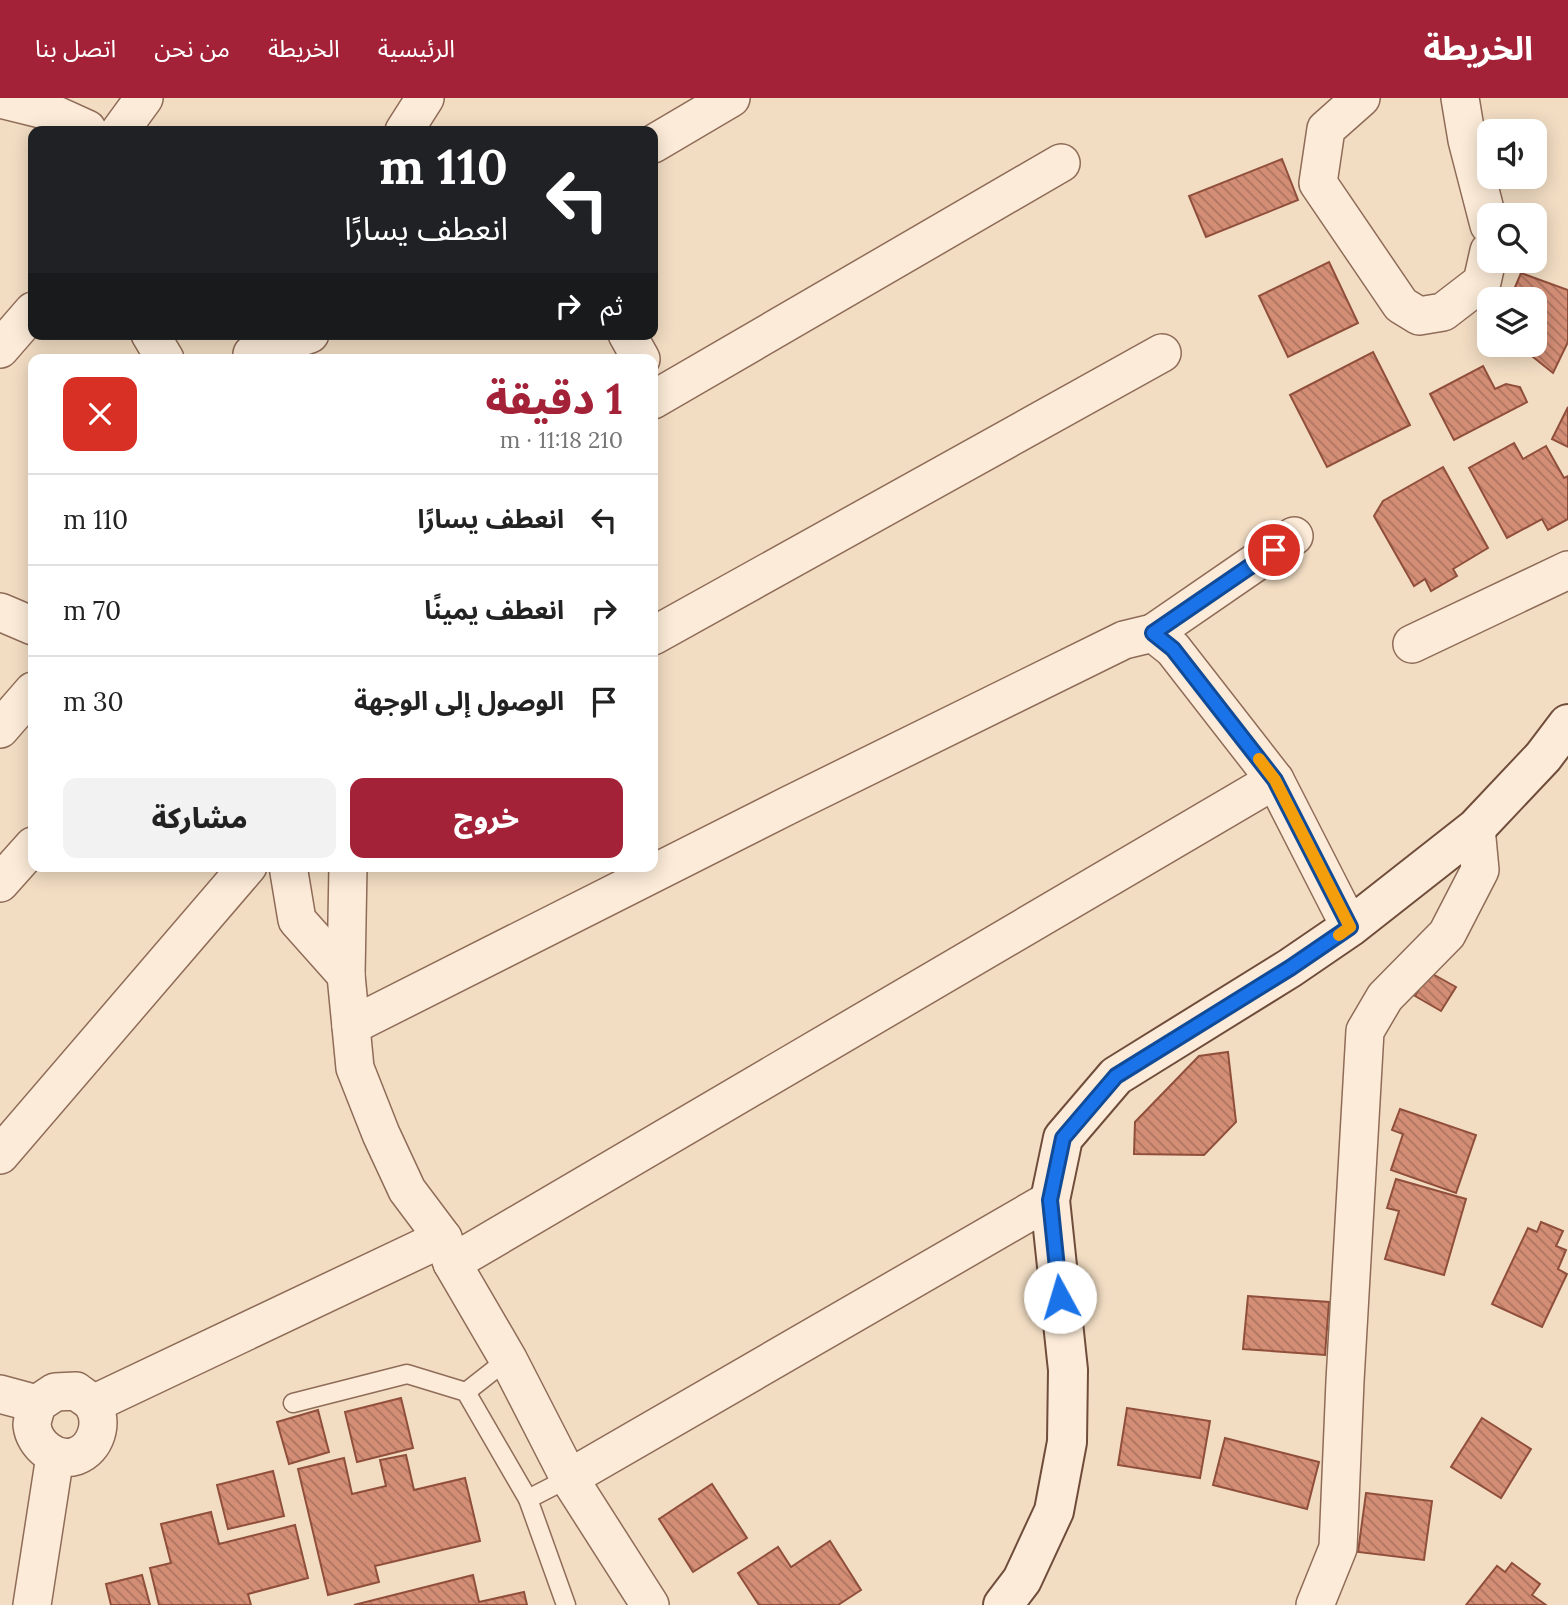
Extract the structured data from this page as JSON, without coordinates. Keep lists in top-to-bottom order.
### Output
{
  "page": {
    "header": "الخريطة",
    "nav": [
      "الرئيسية",
      "الخريطة",
      "من نحن",
      "اتصل بنا"
    ],
    "turn": ["110 m", "انعطف يسارًا"],
    "then": "ثم",
    "heading": ["1 دقيقة", "210 m · 11:18"],
    "list": [
      {
        "name": "انعطف يسارًا",
        "value": "110 m"
      },
      {
        "name": "انعطف يمينًا",
        "value": "70 m"
      },
      {
        "name": "الوصول إلى الوجهة",
        "value": "30 m"
      }
    ],
    "buttons": ["خروج", "مشاركة"]
  }
}
